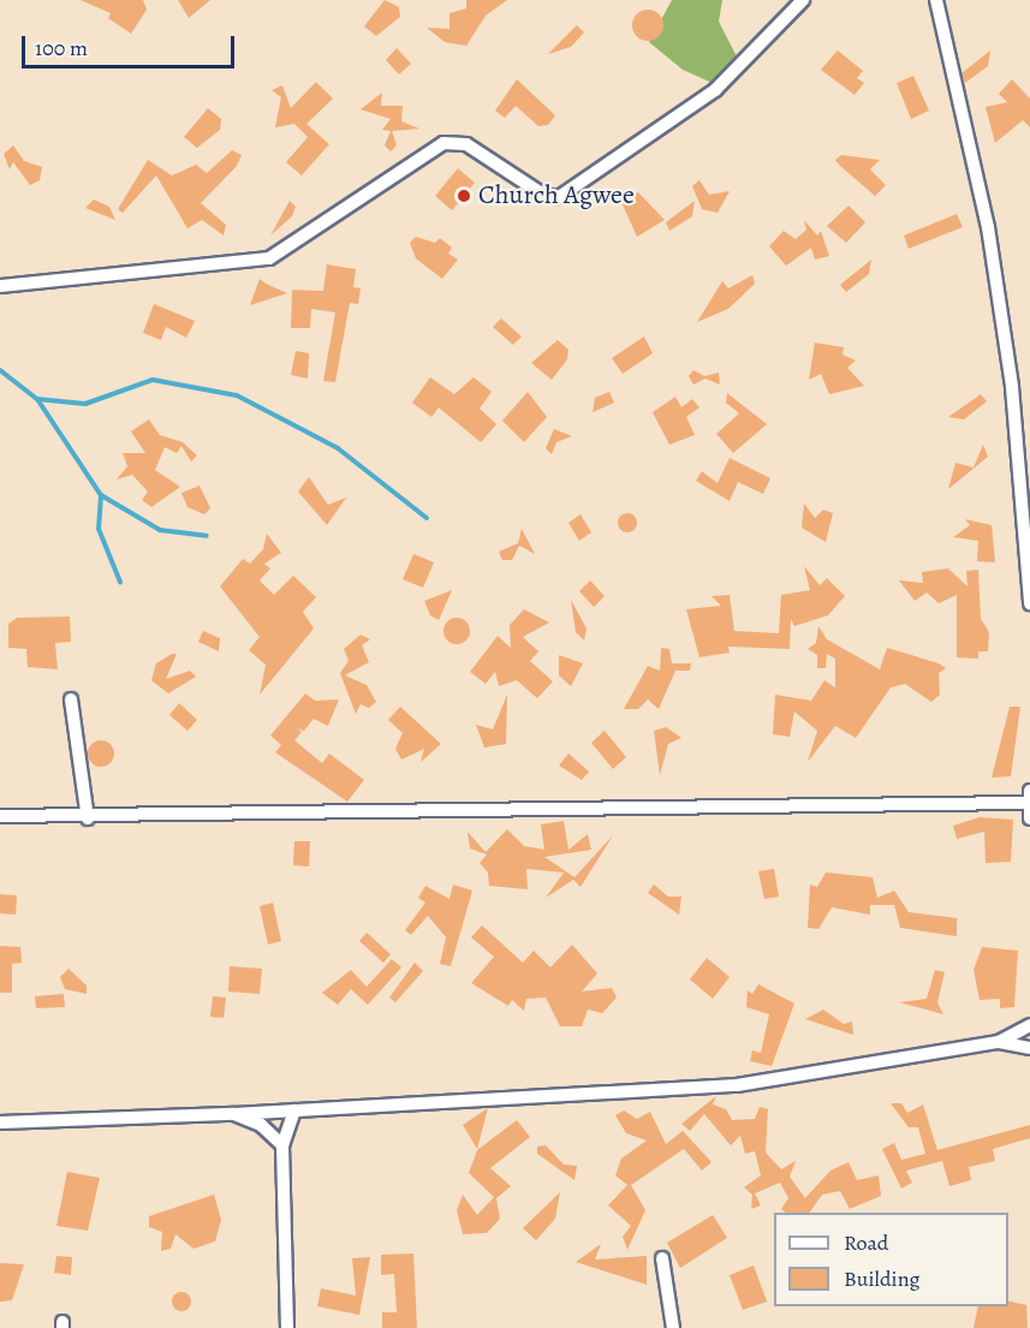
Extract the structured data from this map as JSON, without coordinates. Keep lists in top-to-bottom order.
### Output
{
  "places": ["Church Agwee"],
  "legend": ["Road", "Building"],
  "scale_bar": "100 m"
}
